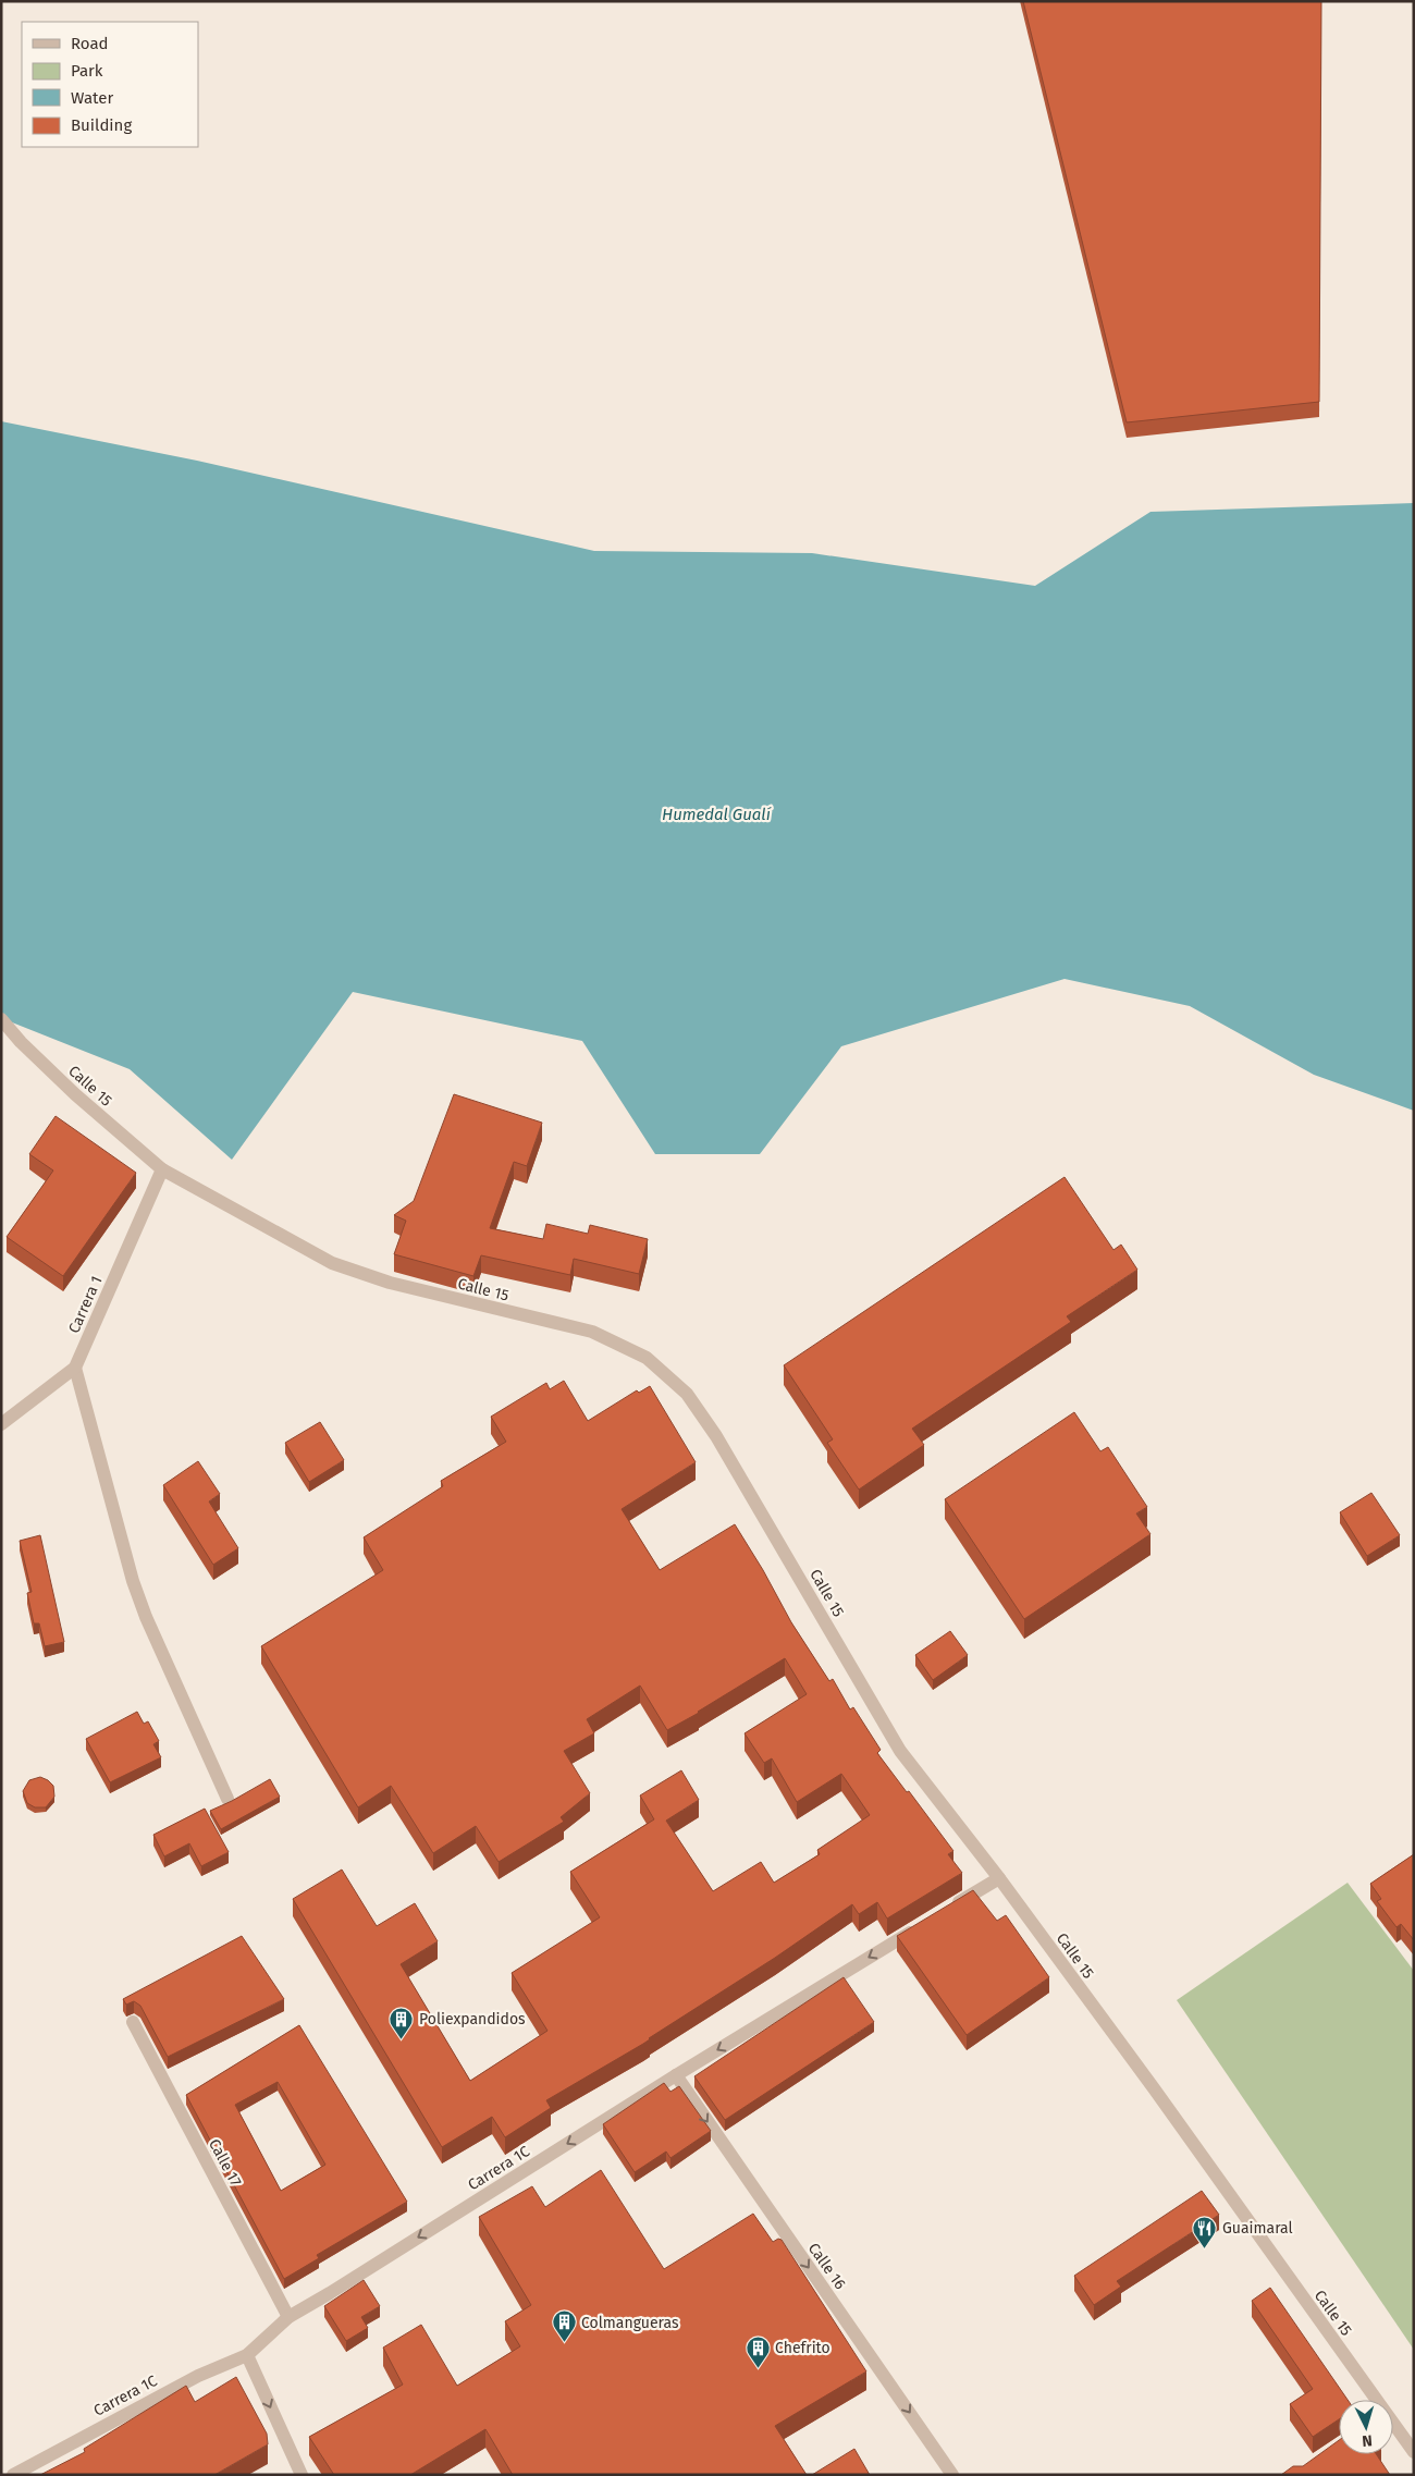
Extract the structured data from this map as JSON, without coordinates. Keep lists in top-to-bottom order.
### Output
{
  "streets": {
    "street": [
      "Calle 15",
      "Carrera 1",
      "Calle 17",
      "Carrera 1C",
      "Calle 16"
    ]
  },
  "crossings": [
    ["Calle 15", "Carrera 1"],
    ["Calle 17", "Carrera 1C"],
    ["Carrera 1C", "Calle 16"]
  ],
  "one_way": ["Carrera 1C", "Calle 16"],
  "water": ["Humedal Gualí"],
  "places": {
    "building": ["Poliexpandidos", "Colmangueras", "Chefrito"],
    "restaurant": ["Guaimaral"]
  },
  "legend": [
    "Road",
    "Park",
    "Water",
    "Building"
  ],
  "north": "bottom"
}
